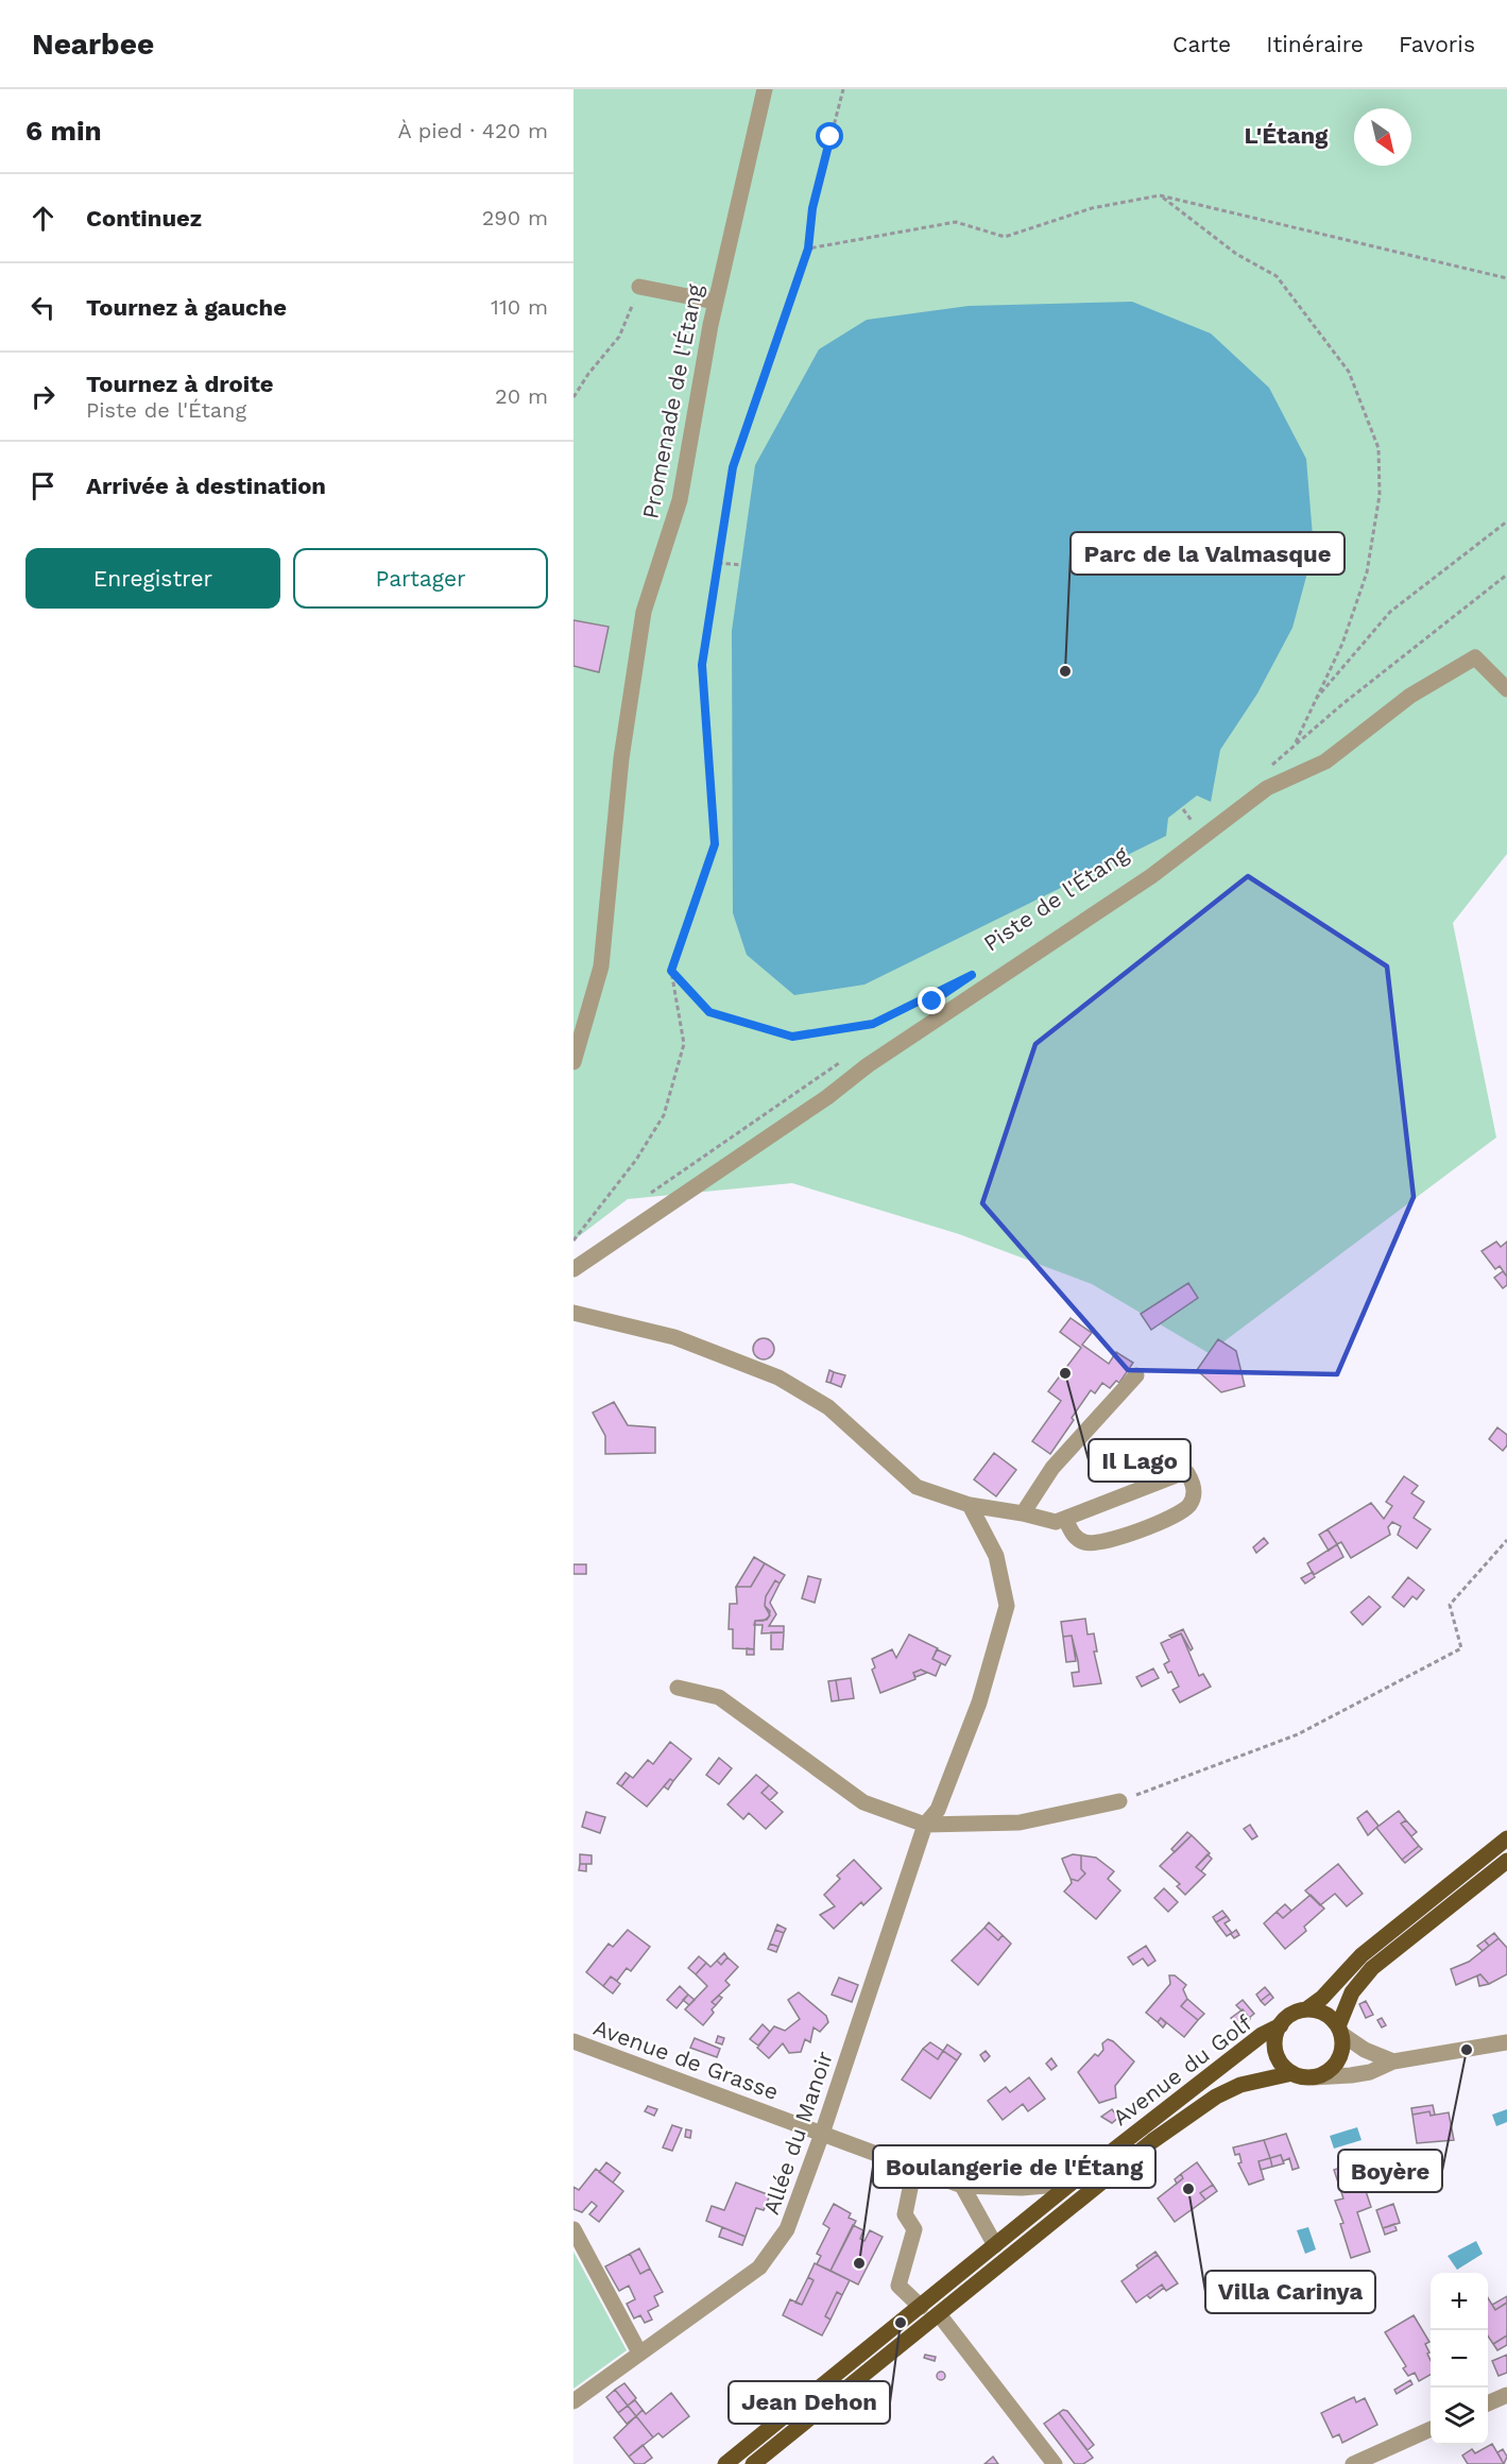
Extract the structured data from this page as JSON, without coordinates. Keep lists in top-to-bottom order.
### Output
{
  "streets": {
    "main road": ["Avenue du Golf"],
    "street": ["Promenade de l'Étang", "Avenue de Grasse", "Allée du Manoir"],
    "path": ["Piste de l'Étang"]
  },
  "crossings": [
    ["Avenue de Grasse", "Avenue du Golf"],
    ["Avenue de Grasse", "Allée du Manoir"]
  ],
  "districts": ["L'Étang"],
  "places": [
    "Parc de la Valmasque",
    "Il Lago",
    "Boyère",
    "Villa Carinya",
    "Boulangerie de l'Étang",
    "Jean Dehon"
  ],
  "north": "bottom right",
  "page": {
    "header": "Nearbee",
    "nav": ["Carte", "Itinéraire", "Favoris"],
    "heading": ["6 min", "À pied · 420 m"],
    "list": [
      ["Continuez", "290 m"],
      ["Tournez à gauche", "110 m"],
      ["Tournez à droite", "Piste de l'Étang", "20 m"],
      "Arrivée à destination"
    ],
    "buttons": ["Enregistrer", "Partager"],
    "map_buttons": ["+", "−"]
  }
}
